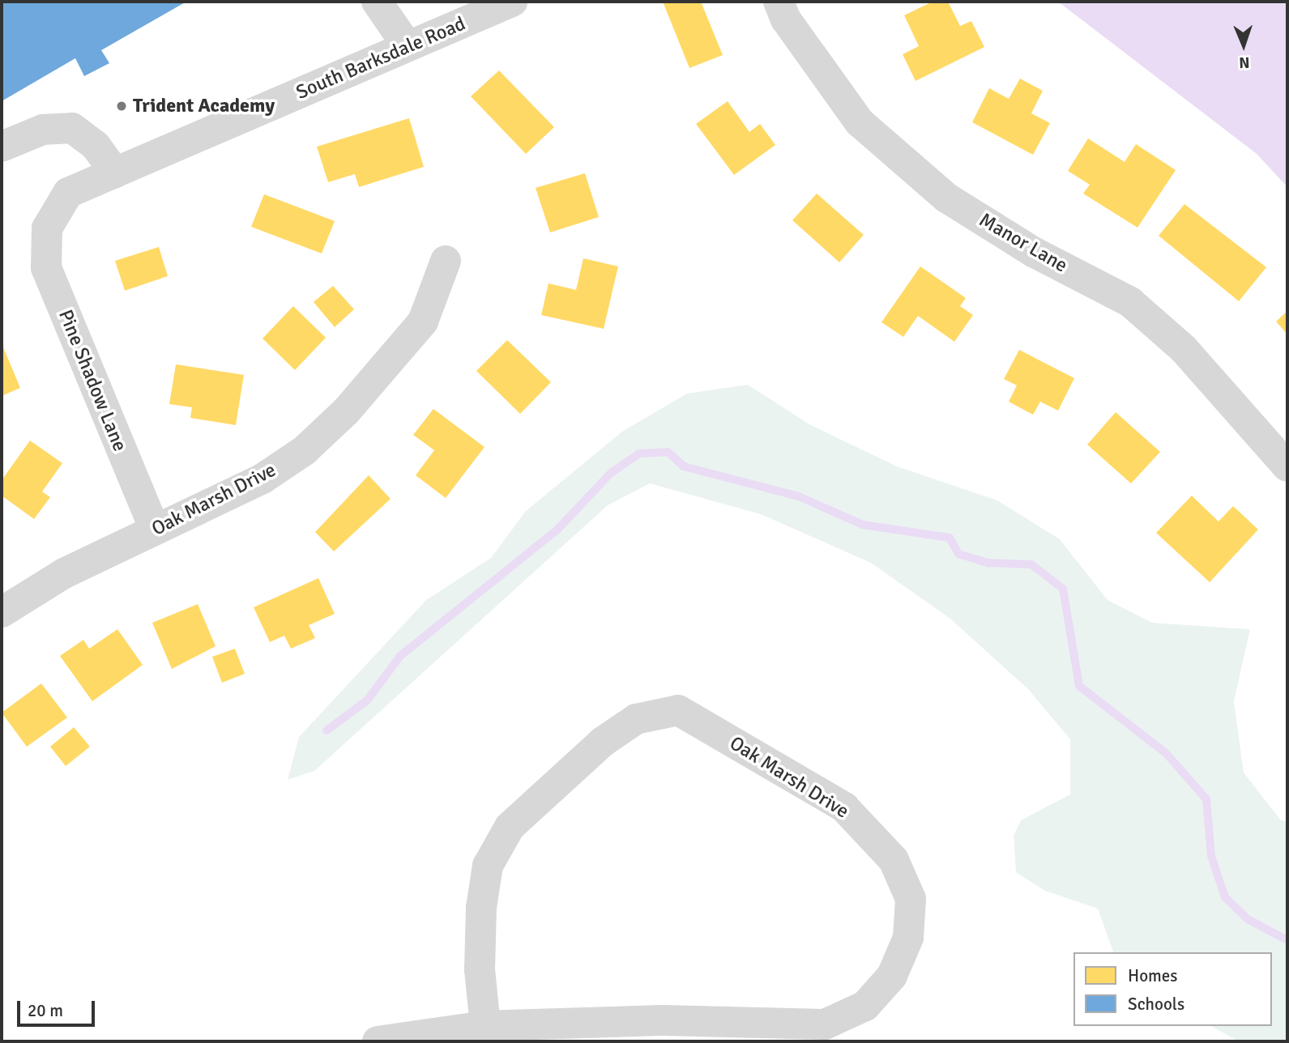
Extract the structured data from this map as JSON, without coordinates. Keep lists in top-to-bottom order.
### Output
{
  "streets": {
    "street": [
      "South Barksdale Road",
      "Manor Lane",
      "Pine Shadow Lane",
      "Oak Marsh Drive"
    ]
  },
  "crossings": [
    ["South Barksdale Road", "Pine Shadow Lane"],
    ["Pine Shadow Lane", "Oak Marsh Drive"]
  ],
  "places": ["Trident Academy"],
  "legend": ["Homes", "Schools"],
  "scale_bar": "20 m",
  "north": "bottom"
}
